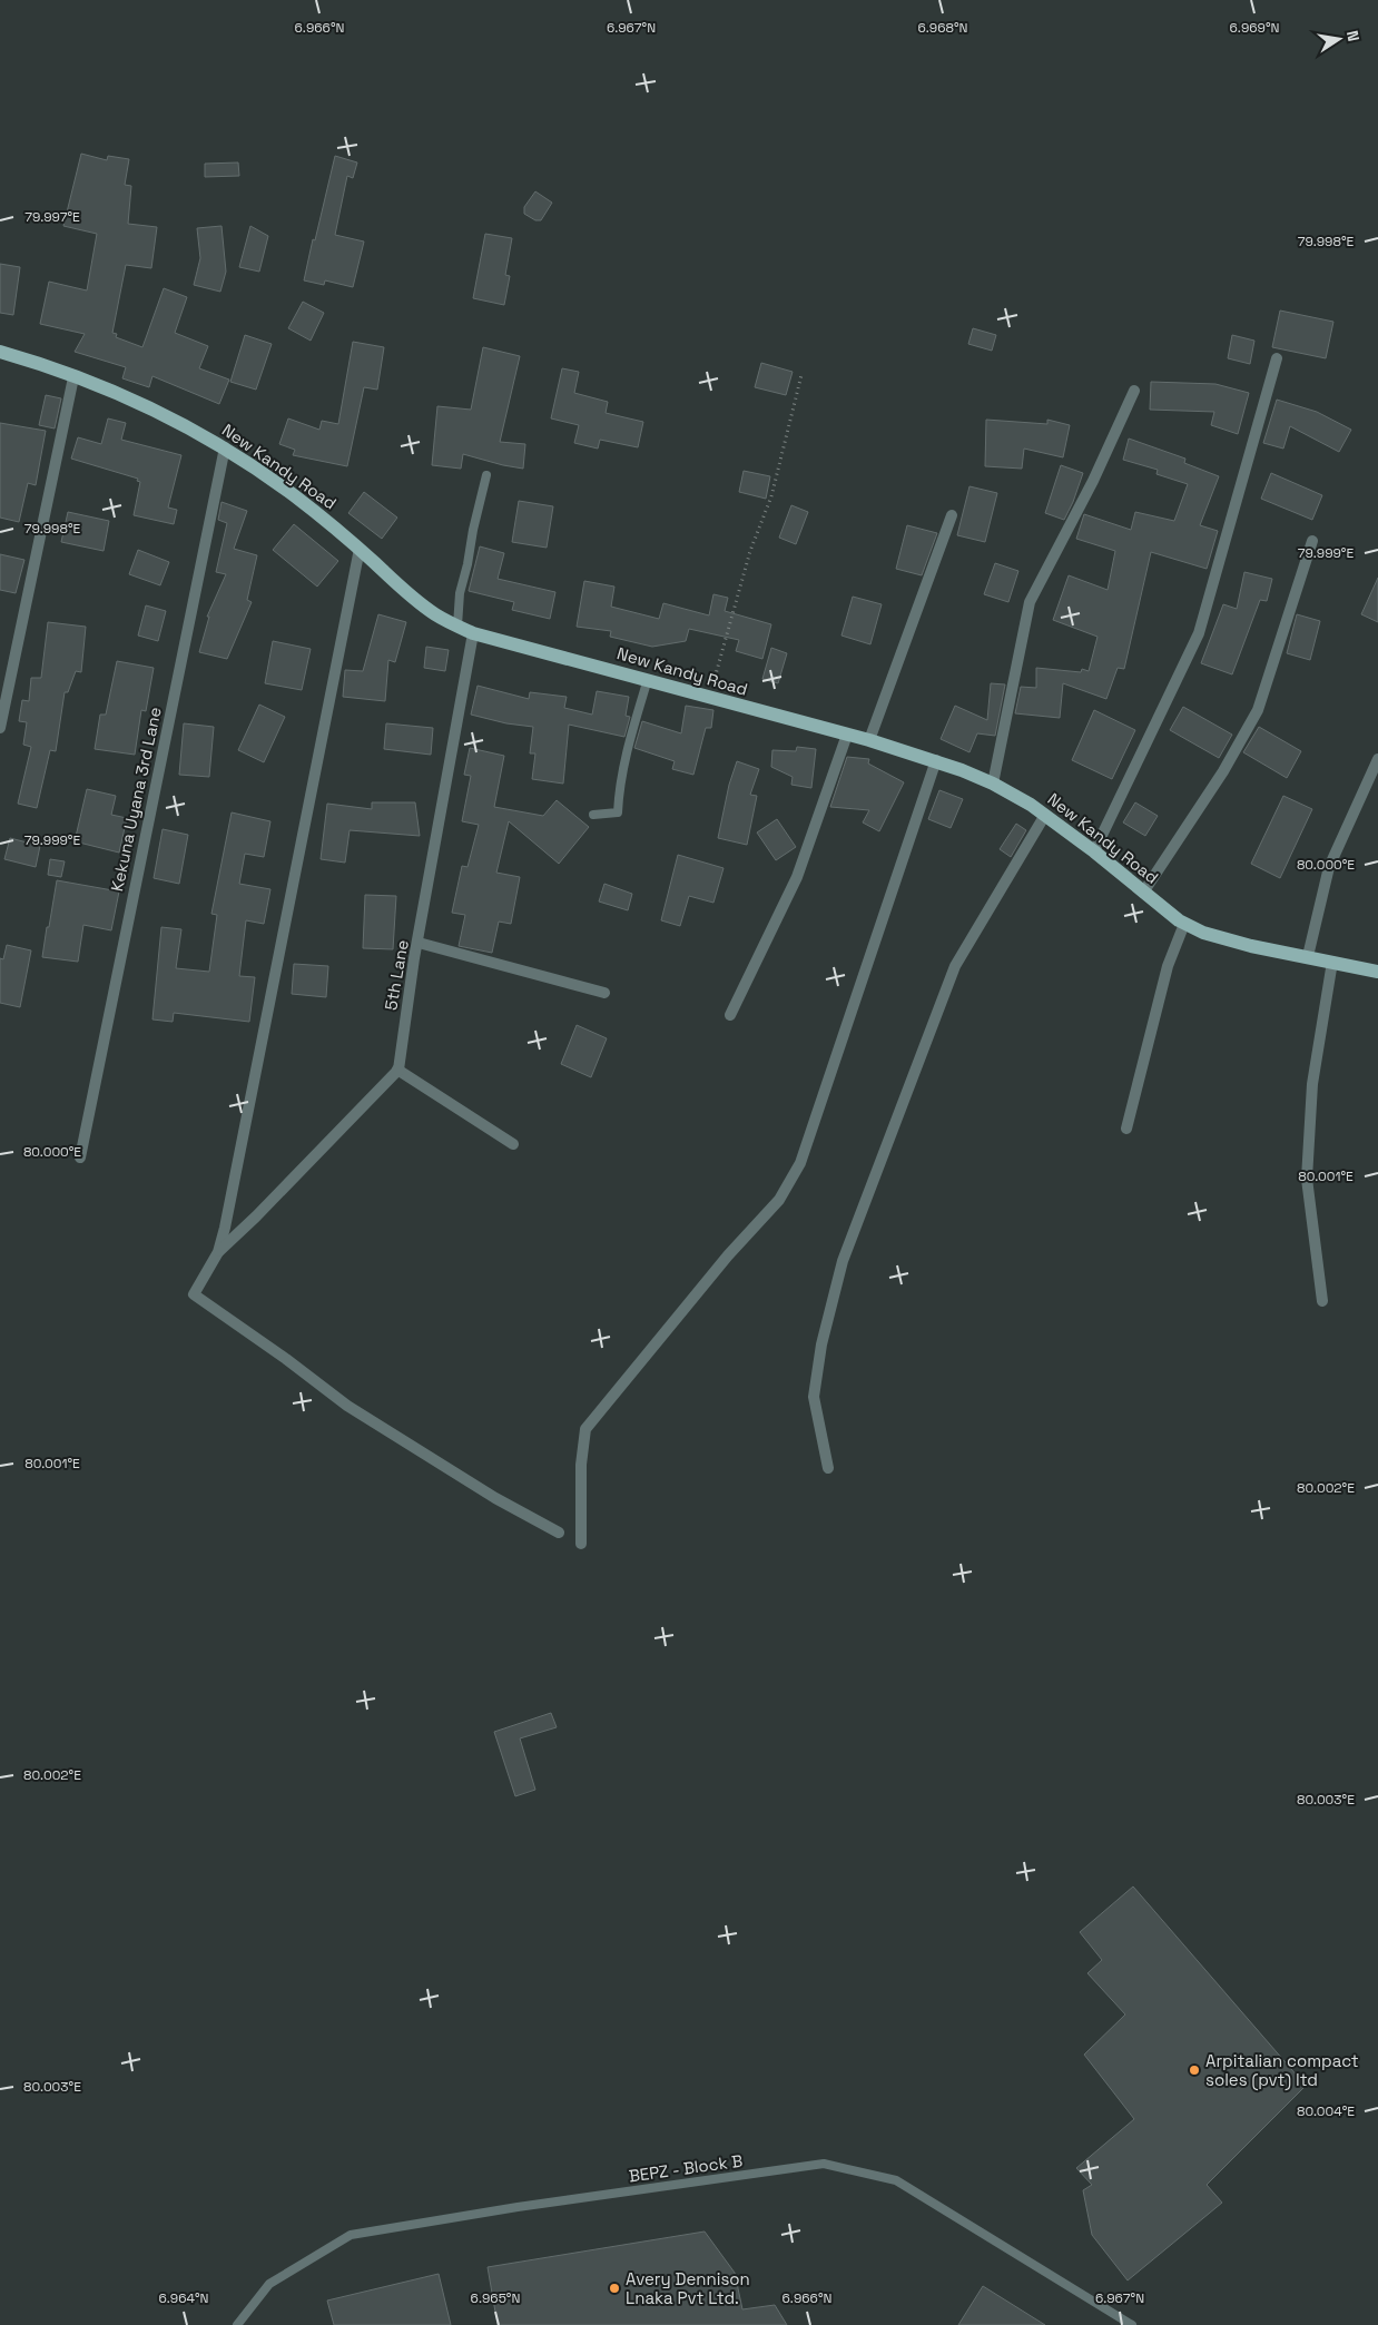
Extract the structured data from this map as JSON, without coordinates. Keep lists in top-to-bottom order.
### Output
{
  "streets": {
    "main road": ["New Kandy Road"],
    "street": ["Kekuna Uyana 3rd Lane", "5th Lane"],
    "lane": ["BEPZ - Block B"]
  },
  "crossings": [
    ["New Kandy Road", "Kekuna Uyana 3rd Lane"],
    ["New Kandy Road", "5th Lane"]
  ],
  "places": ["Arpitalian compact soles (pvt) ltd", "Avery Dennison Lnaka Pvt Ltd."],
  "north": "right",
  "coordinates": [
    "6.966°N",
    "6.967°N",
    "6.968°N",
    "6.969°N",
    "79.997°E",
    "79.998°E",
    "79.999°E",
    "80.000°E",
    "80.001°E",
    "80.002°E",
    "80.003°E",
    "80.004°E",
    "6.964°N",
    "6.965°N"
  ]
}
